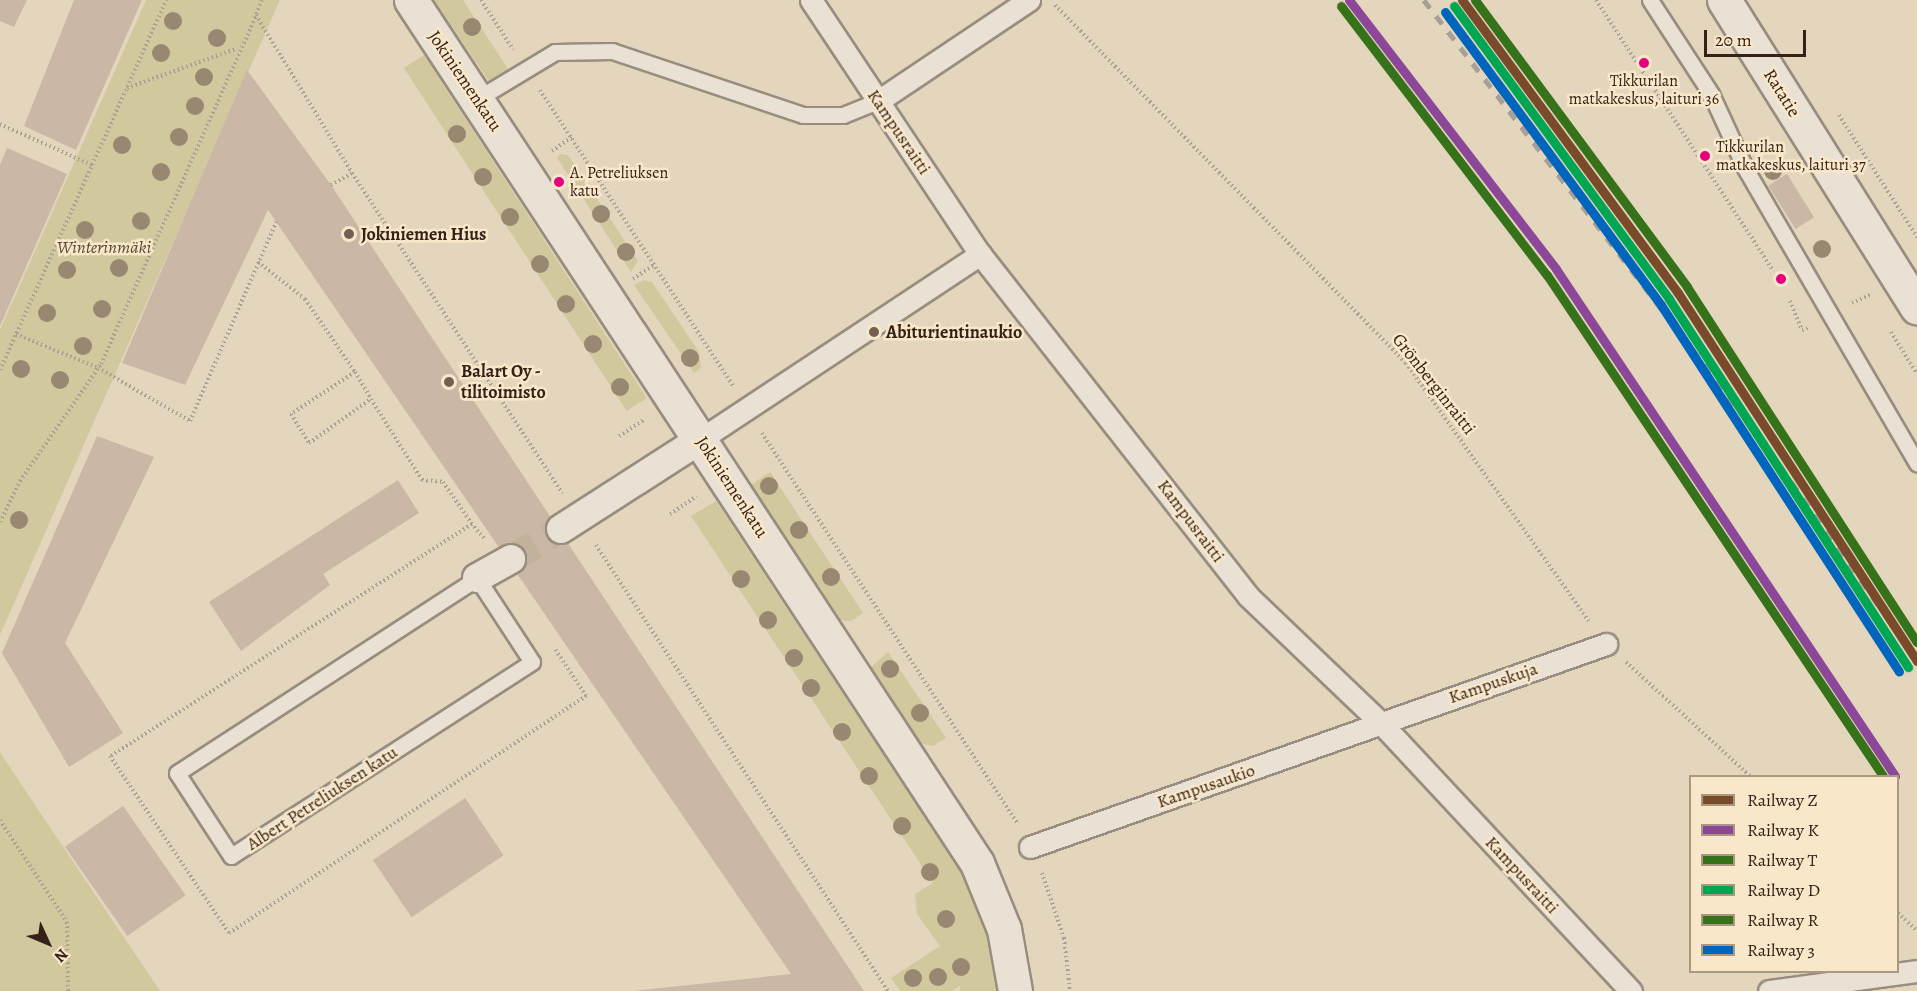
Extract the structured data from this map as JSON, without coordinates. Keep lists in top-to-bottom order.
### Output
{
  "streets": {
    "main road": ["Jokiniemenkatu", "Ratatie"],
    "street": [
      "Kampusraitti",
      "Kampuskuja",
      "Kampusaukio",
      "Albert Petreliuksen katu"
    ],
    "path": ["Grönberginraitti"]
  },
  "crossings": [
    ["Kampusraitti", "Kampuskuja"],
    ["Kampusraitti", "Kampusaukio"],
    ["Grönberginraitti", "Kampuskuja"],
    ["Kampuskuja", "Kampusaukio"]
  ],
  "parks": ["Winterinmäki"],
  "places": [
    "Tikkurilan matkakeskus, laituri 36",
    "Tikkurilan matkakeskus, laituri 37",
    "A. Petreliuksen katu",
    "Jokiniemen Hius",
    "Abiturientinaukio",
    "Balart Oy - tilitoimisto"
  ],
  "lines": [
    "rail line Z",
    "rail line K",
    "rail line R",
    "rail line T",
    "rail line D",
    "rail line 3"
  ],
  "legend": [
    "Railway Z",
    "Railway K",
    "Railway T",
    "Railway D",
    "Railway R",
    "Railway 3"
  ],
  "scale_bar": "20 m",
  "north": "bottom right"
}
